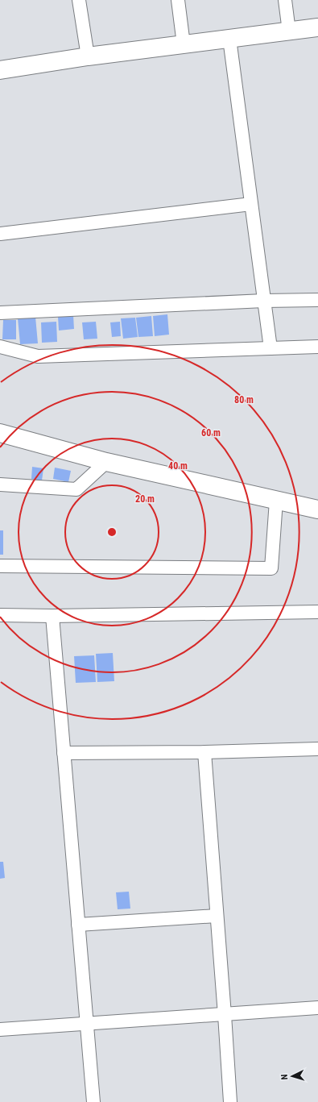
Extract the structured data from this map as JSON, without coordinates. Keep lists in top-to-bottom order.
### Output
{
  "north": "left",
  "rings": [
    "80 m",
    "60 m",
    "40 m",
    "20 m"
  ]
}
